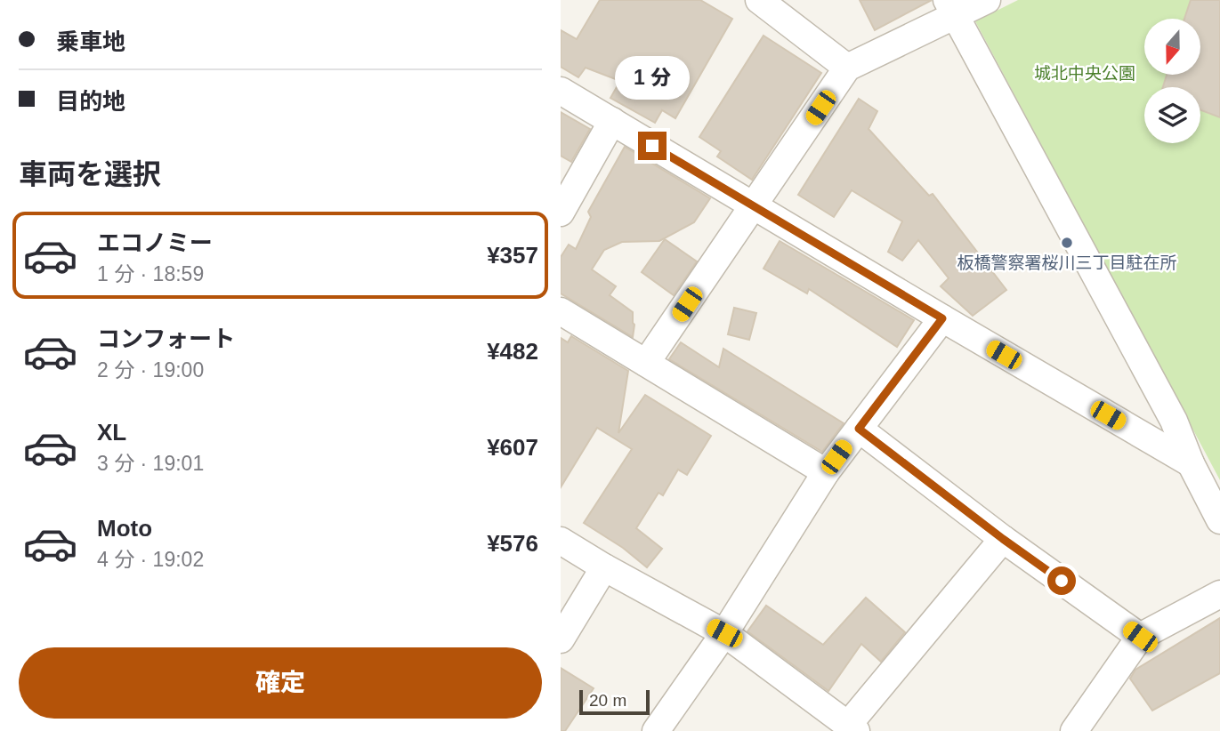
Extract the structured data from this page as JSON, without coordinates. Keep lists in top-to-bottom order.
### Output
{
  "parks": ["城北中央公園"],
  "places": ["板橋警察署桜川三丁目駐在所"],
  "scale_bar": "20 m",
  "north": "bottom",
  "page": {
    "banner": ["乗車地", "目的地"],
    "bubble": "1 分",
    "heading": "車両を選択",
    "list": [
      {
        "name": "エコノミー",
        "note": "1 分 · 18:59",
        "value": "¥357"
      },
      {
        "name": "コンフォート",
        "note": "2 分 · 19:00",
        "value": "¥482"
      },
      {
        "name": "XL",
        "note": "3 分 · 19:01",
        "value": "¥607"
      },
      {
        "name": "Moto",
        "note": "4 分 · 19:02",
        "value": "¥576"
      }
    ],
    "buttons": "確定",
    "scale": "20 m"
  }
}
